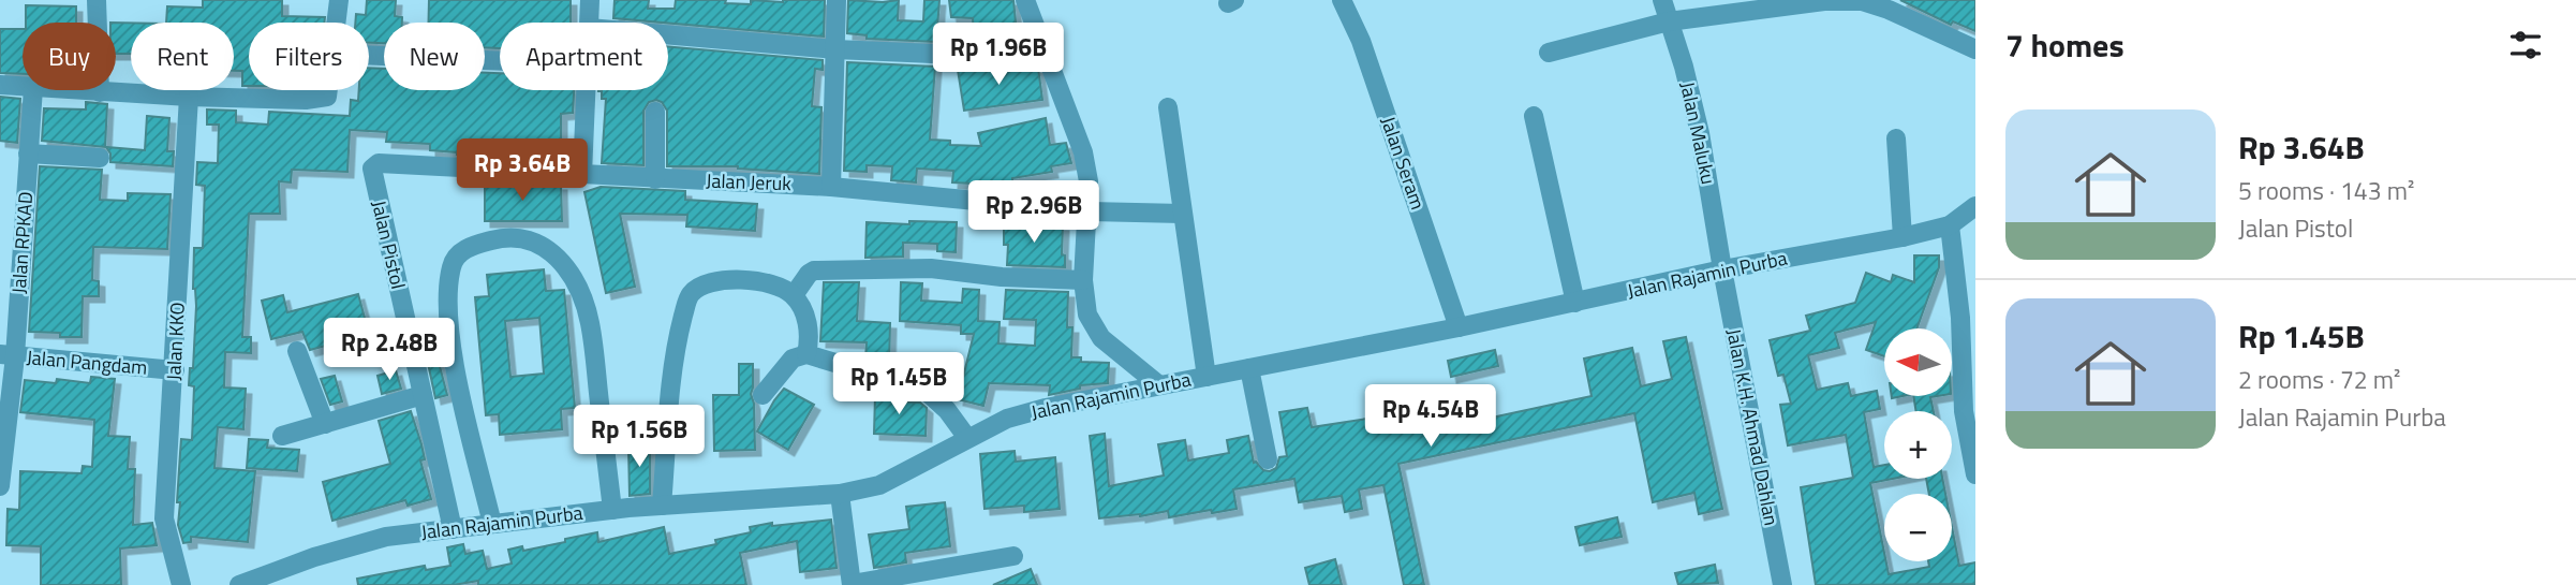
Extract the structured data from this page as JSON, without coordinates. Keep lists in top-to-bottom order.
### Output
{
  "streets": {
    "street": [
      "Jalan Maluku",
      "Jalan Seram",
      "Jalan Jeruk",
      "Jalan RPKAD",
      "Jalan Pistol",
      "Jalan Rajamin Purba",
      "Jalan KKO",
      "Jalan Pangdam",
      "Jalan K.H. Ahmad Dahlan"
    ]
  },
  "crossings": [
    ["Jalan Maluku", "Jalan Rajamin Purba"],
    ["Jalan Maluku", "Jalan K.H. Ahmad Dahlan"],
    ["Jalan Seram", "Jalan Rajamin Purba"],
    ["Jalan Jeruk", "Jalan Pistol"],
    ["Jalan RPKAD", "Jalan Pangdam"],
    ["Jalan Pistol", "Jalan Rajamin Purba"],
    ["Jalan Rajamin Purba", "Jalan K.H. Ahmad Dahlan"],
    ["Jalan KKO", "Jalan Pangdam"]
  ],
  "north": "left",
  "page": {
    "heading": "7 homes",
    "price": [
      "Rp 1.96B",
      "Rp 3.64B",
      "Rp 2.96B",
      "Rp 2.48B",
      "Rp 1.45B",
      "Rp 4.54B",
      "Rp 1.56B"
    ],
    "chip": [
      "Buy",
      "Rent",
      "Filters",
      "New",
      "Apartment"
    ],
    "list": [
      {
        "name": "Rp 3.64B",
        "note": "5 rooms · 143 m² · Jalan Pistol"
      },
      {
        "name": "Rp 1.45B",
        "note": "2 rooms · 72 m² · Jalan Rajamin Purba"
      }
    ],
    "map_buttons": ["+", "−"]
  }
}
